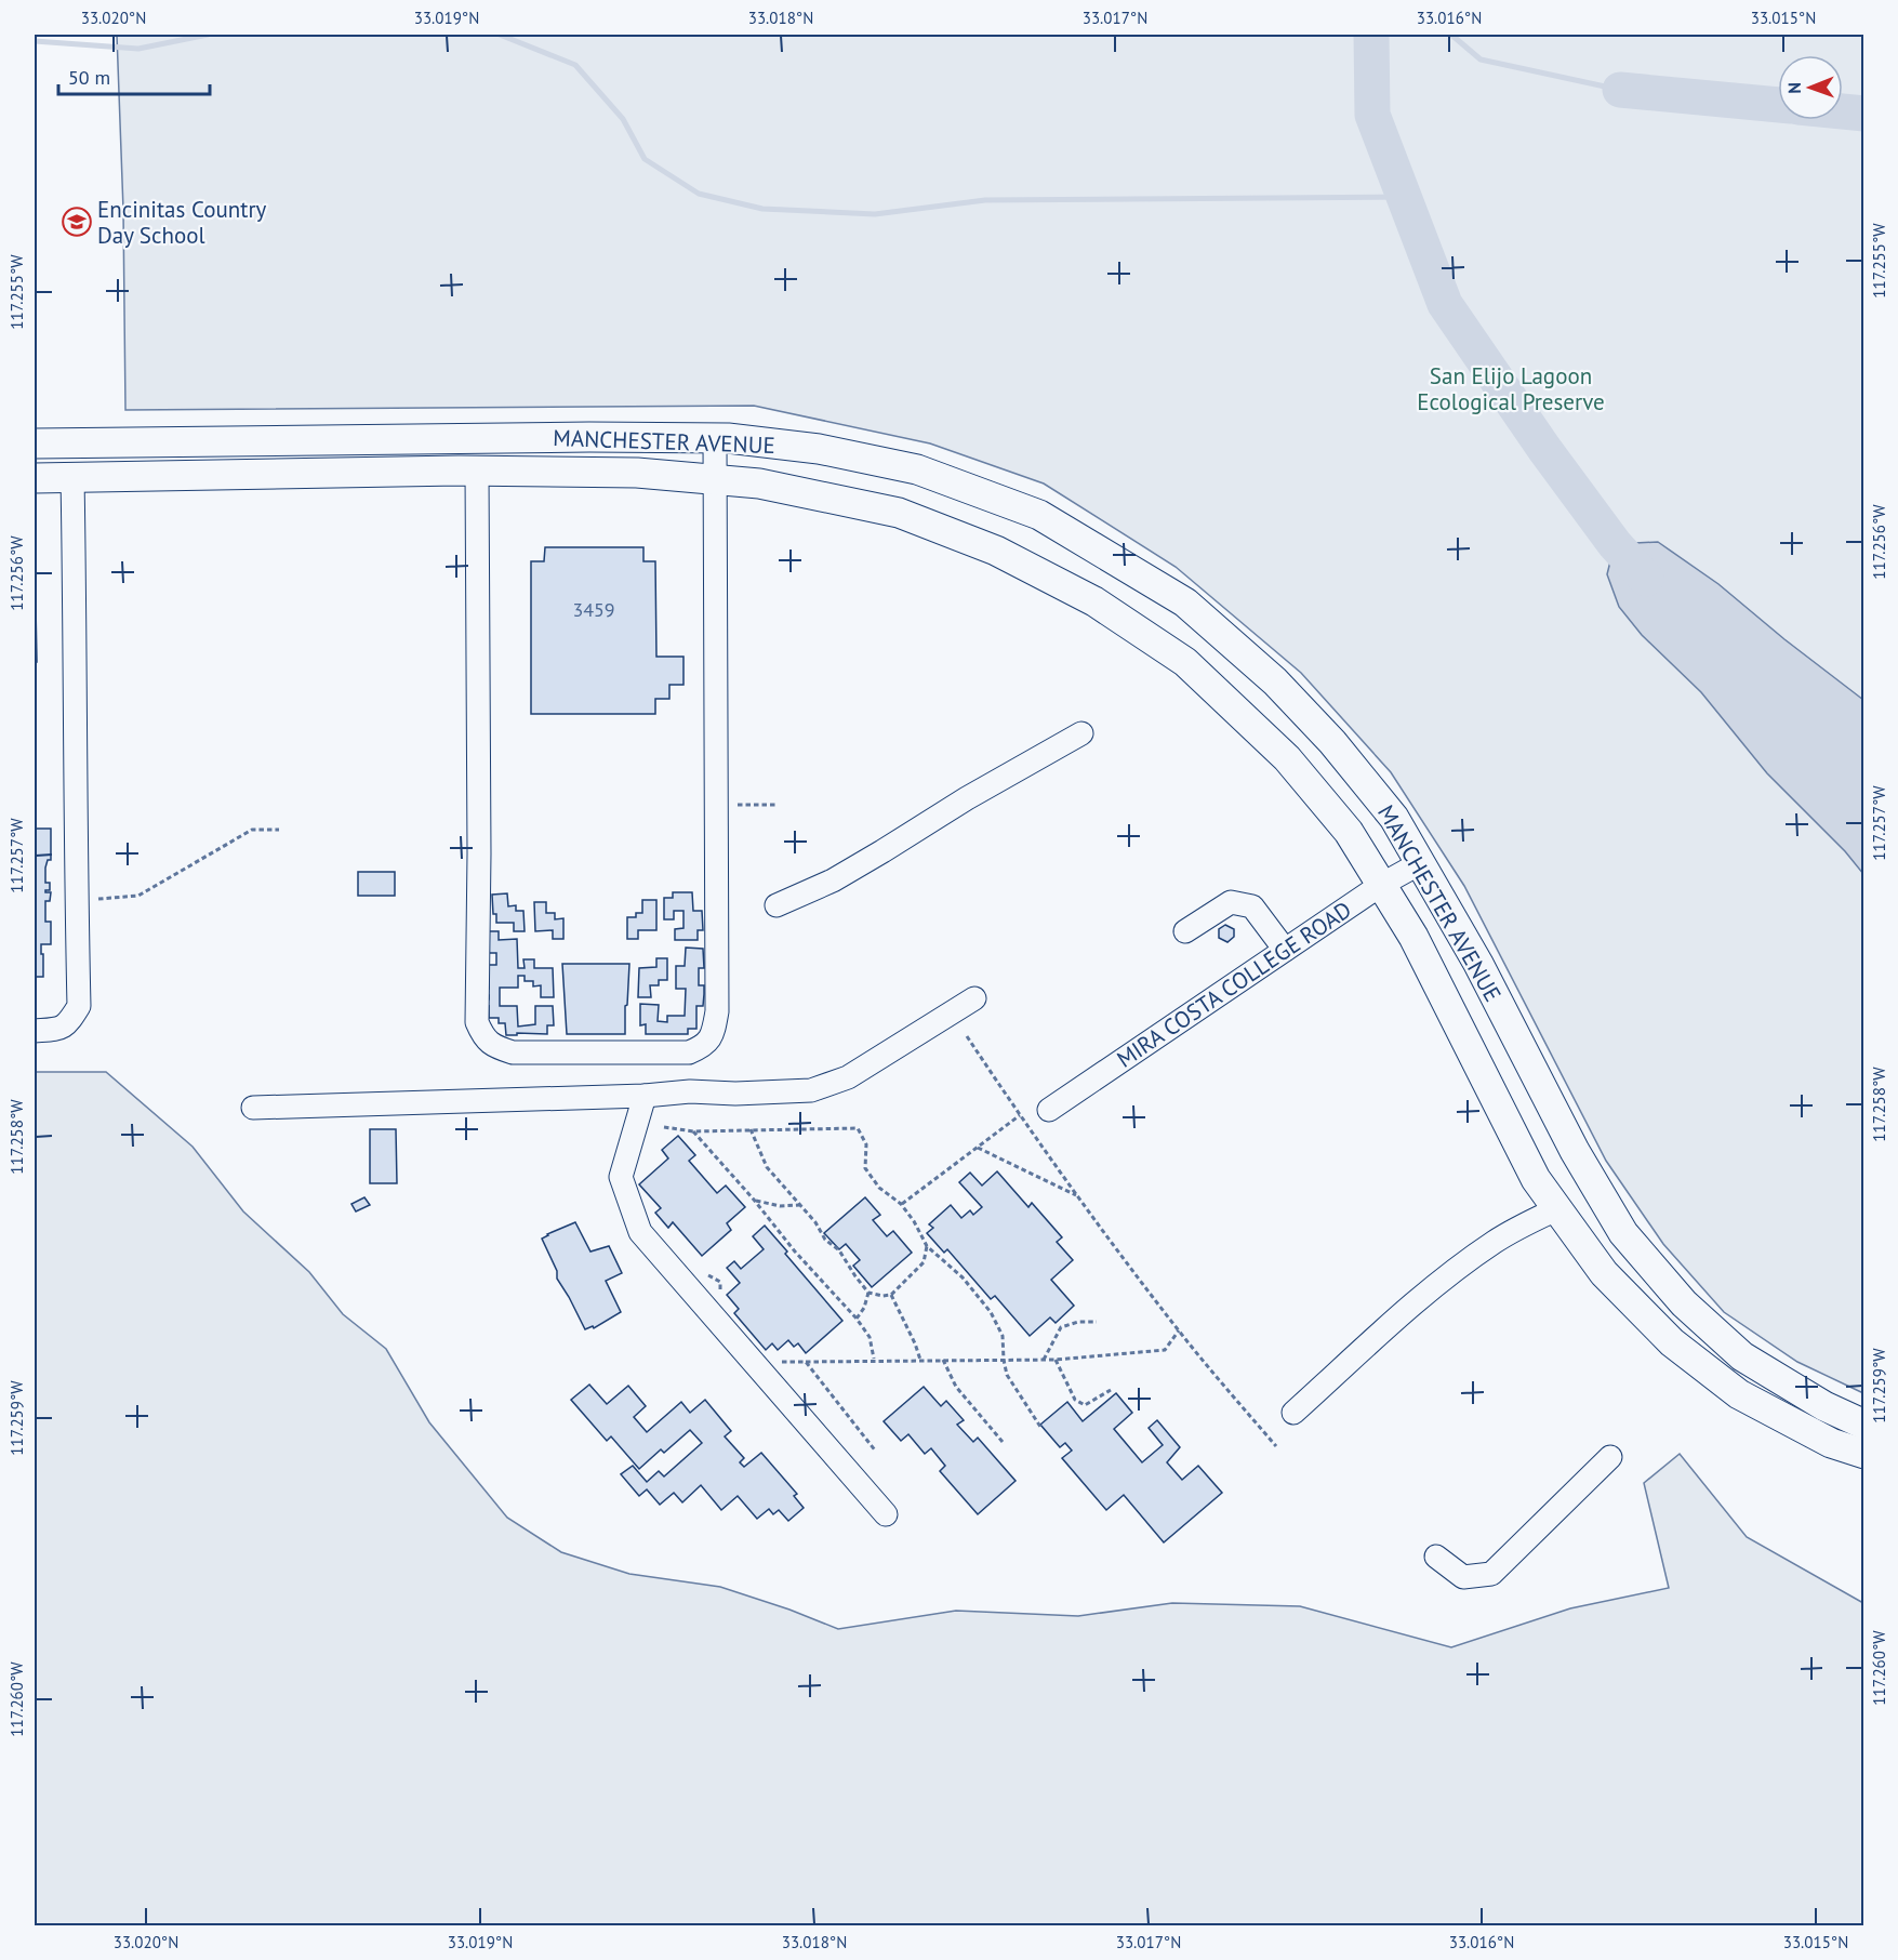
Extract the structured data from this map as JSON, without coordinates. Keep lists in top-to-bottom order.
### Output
{
  "streets": {
    "main road": ["MANCHESTER AVENUE"],
    "street": ["MIRA COSTA COLLEGE ROAD"]
  },
  "crossings": [
    ["MANCHESTER AVENUE", "MIRA COSTA COLLEGE ROAD"]
  ],
  "parks": ["San Elijo Lagoon Ecological Preserve"],
  "places": {
    "school or university": ["Encinitas Country Day School"]
  },
  "house_numbers": ["3459"],
  "scale_bar": "50 m",
  "north": "left",
  "coordinates": [
    "33.020°N",
    "33.019°N",
    "33.018°N",
    "33.017°N",
    "33.016°N",
    "33.015°N",
    "117.255°W",
    "117.256°W",
    "117.257°W",
    "117.258°W",
    "117.259°W",
    "117.260°W"
  ]
}
